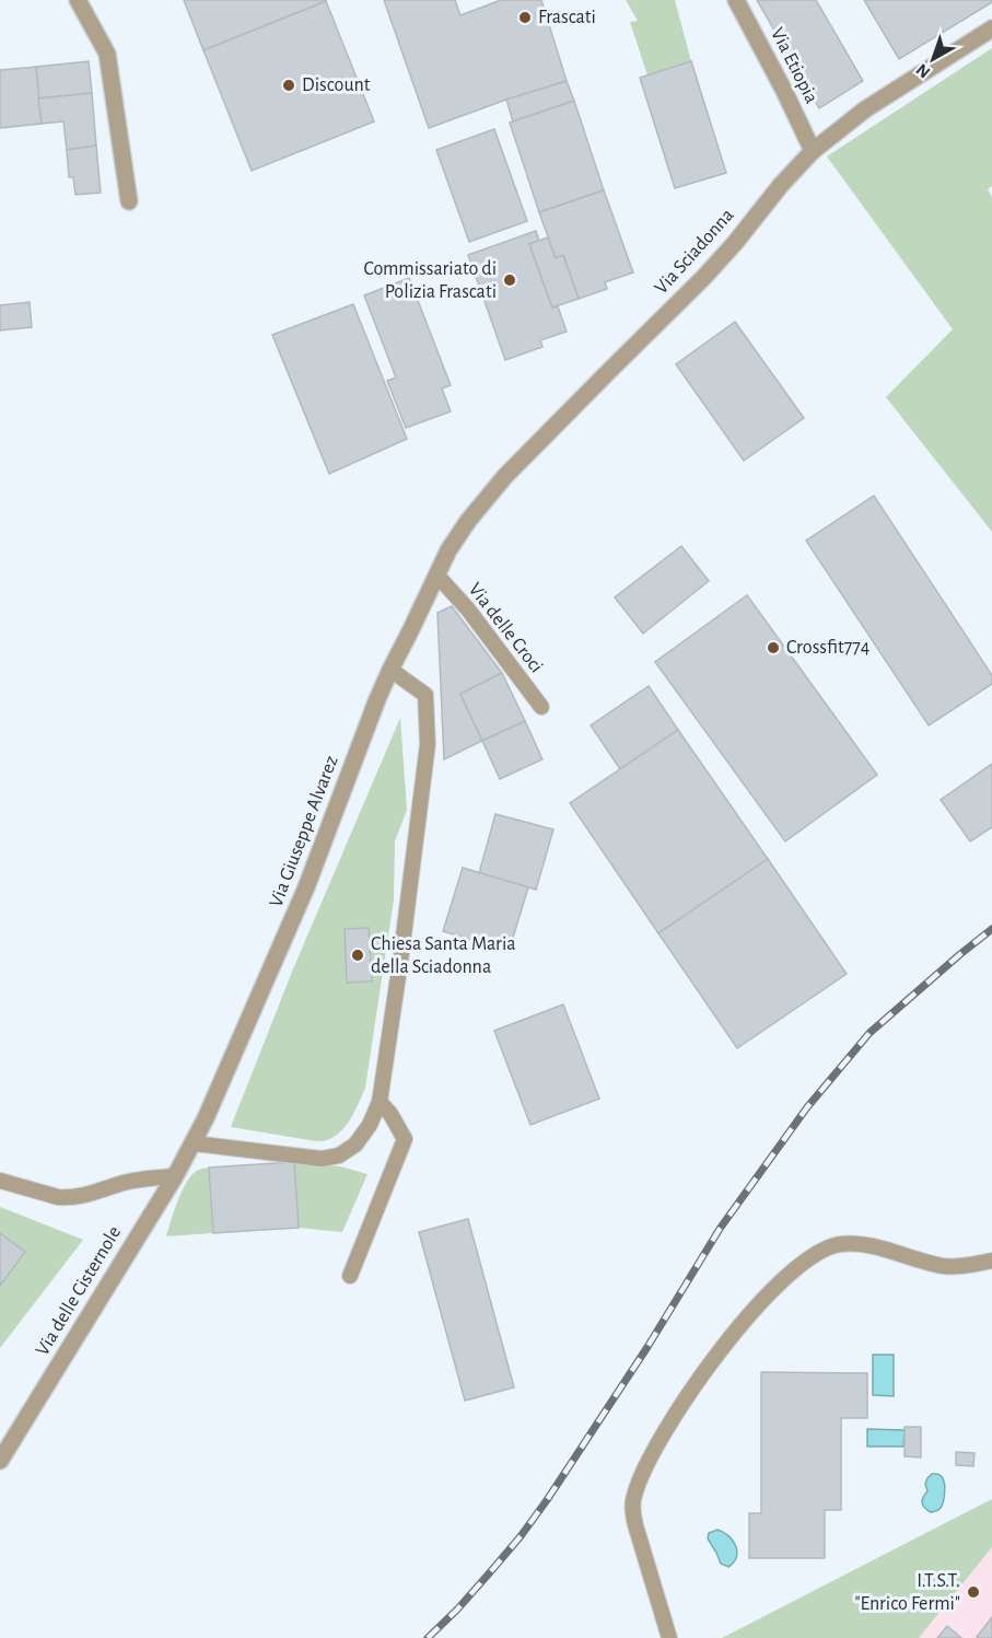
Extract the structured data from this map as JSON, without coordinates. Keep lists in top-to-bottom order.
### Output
{
  "streets": {
    "street": [
      "Via Etiopia",
      "Via Sciadonna",
      "Via Giuseppe Alvarez",
      "Via delle Cisternole"
    ],
    "lane": ["Via delle Croci"]
  },
  "crossings": [
    ["Via Etiopia", "Via Sciadonna"],
    ["Via Sciadonna", "Via Giuseppe Alvarez"],
    ["Via delle Croci", "Via Giuseppe Alvarez"],
    ["Via Giuseppe Alvarez", "Via delle Cisternole"]
  ],
  "places": [
    "Frascati",
    "Discount",
    "Commissariato di Polizia Frascati",
    "Crossfit774",
    "Chiesa Santa Maria della Sciadonna",
    "I.T.S.T. \"Enrico Fermi\""
  ],
  "north": "bottom left"
}
